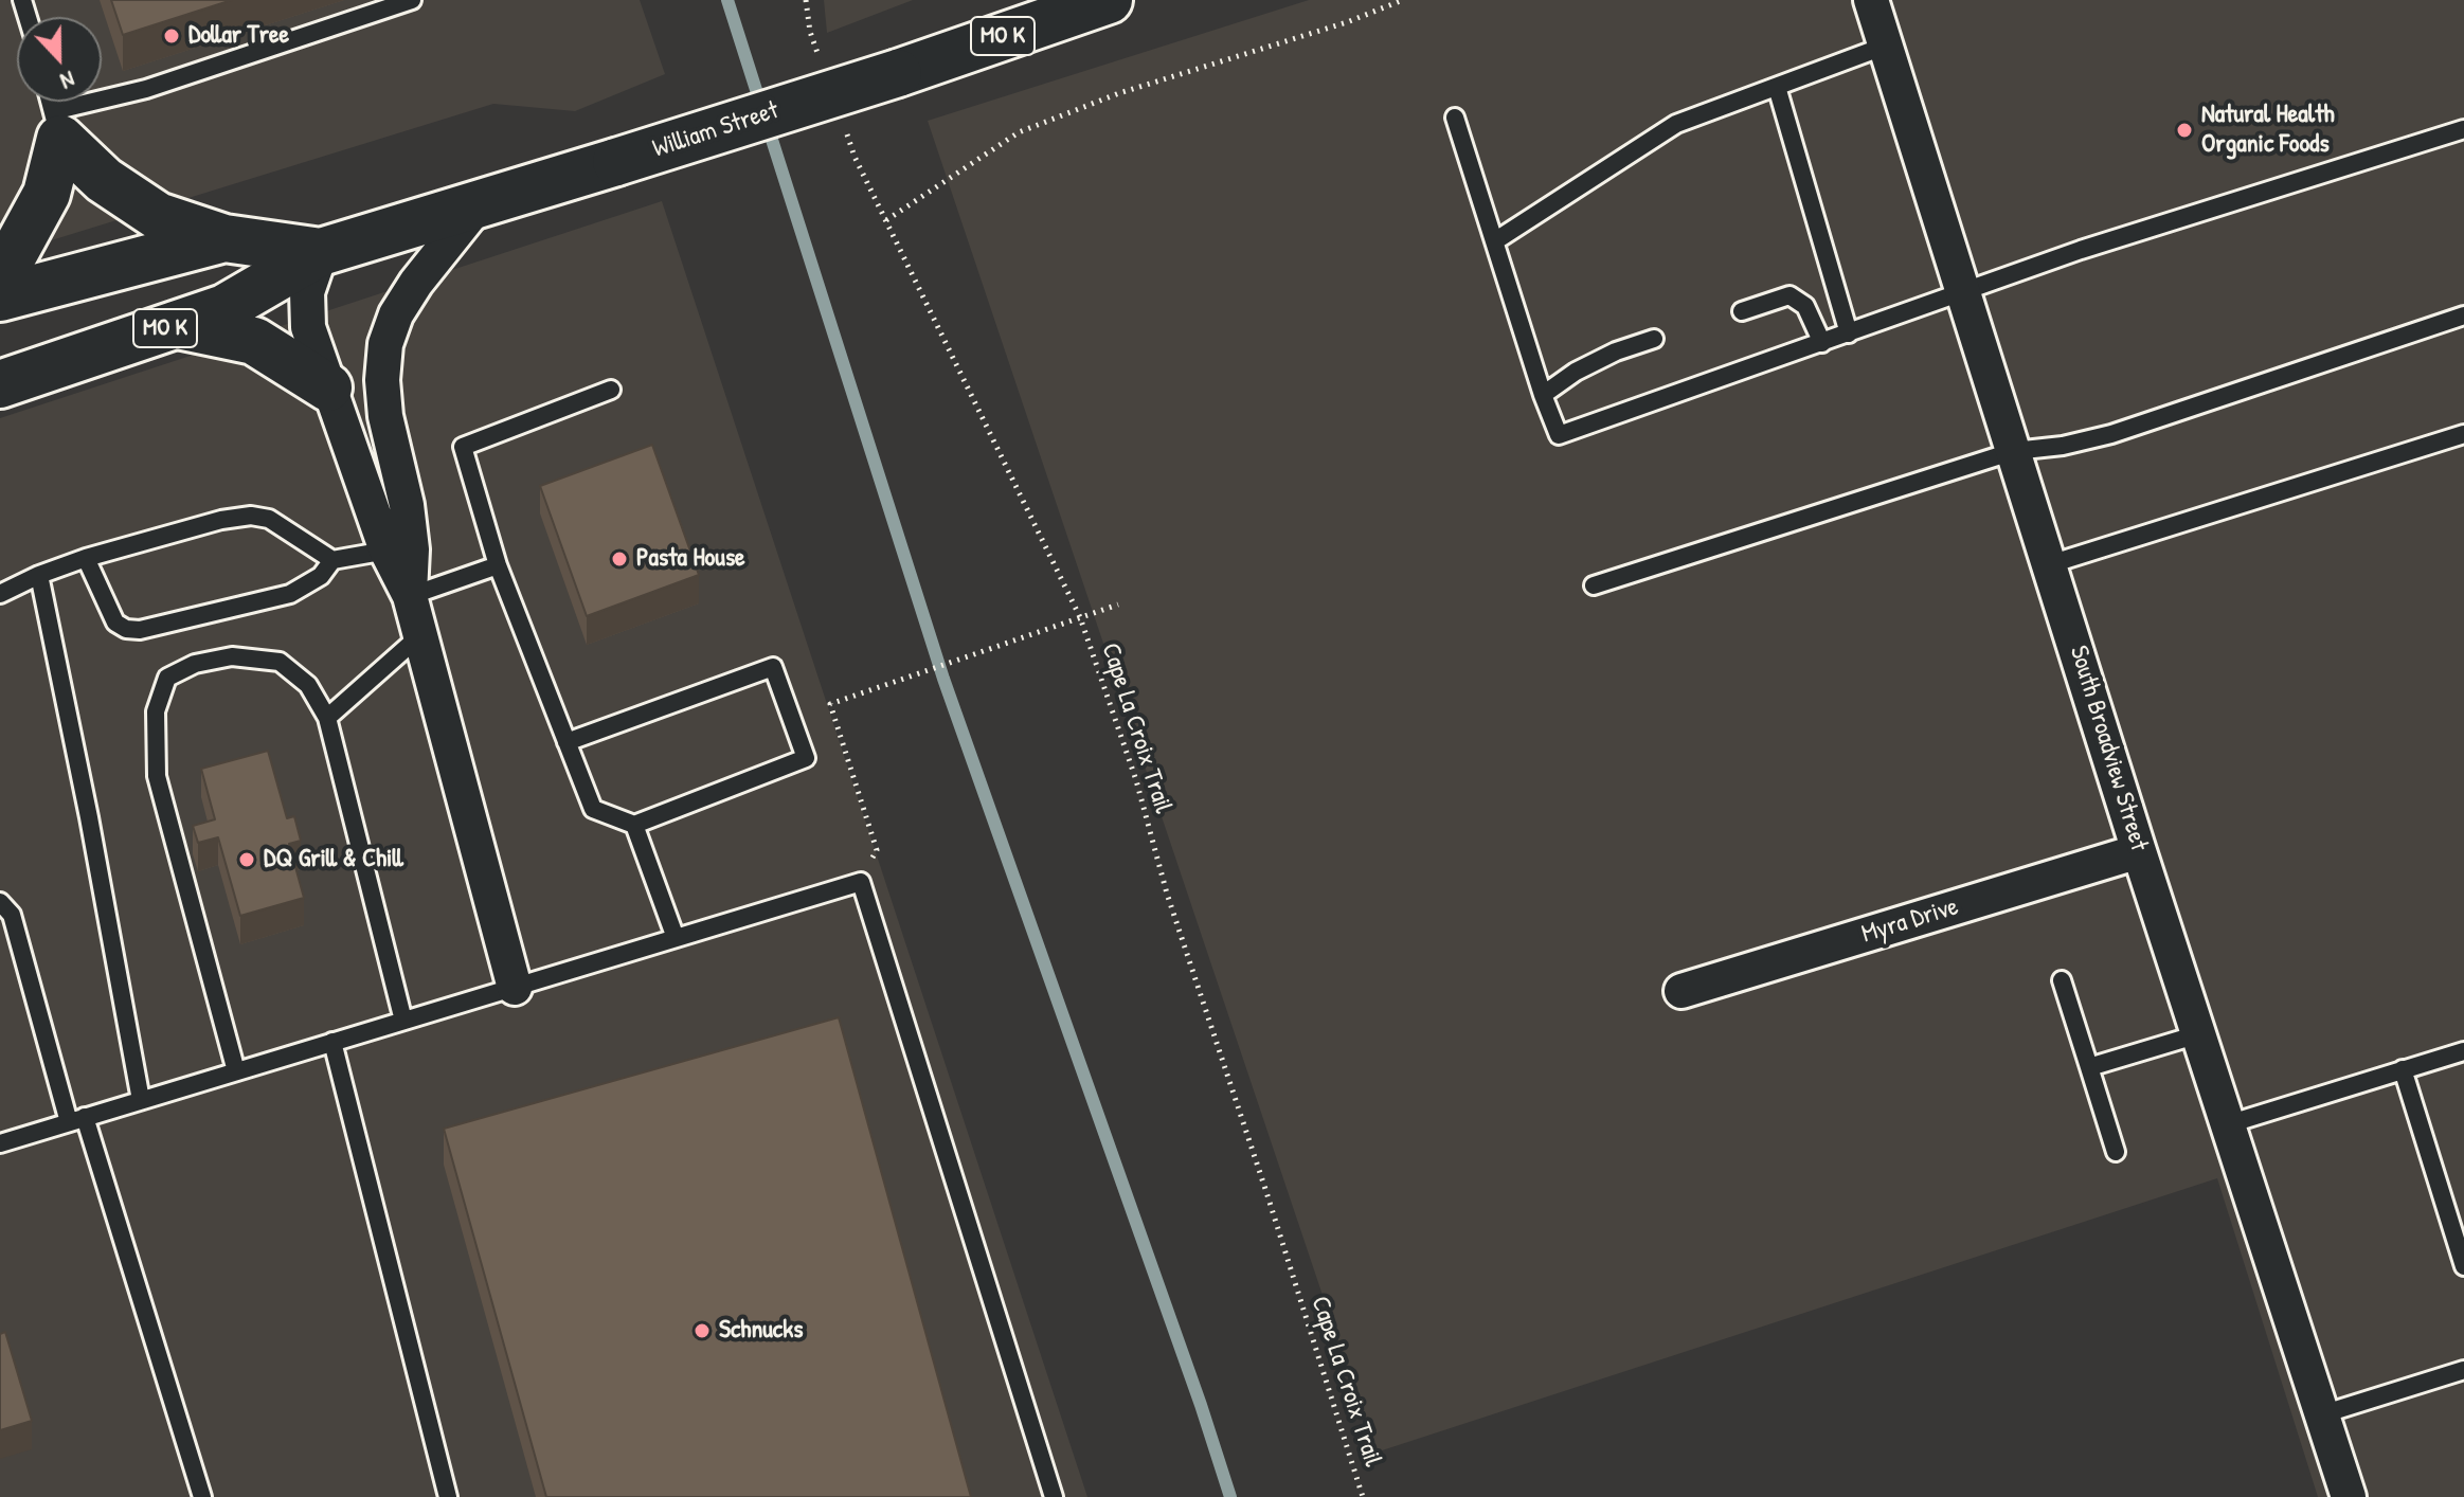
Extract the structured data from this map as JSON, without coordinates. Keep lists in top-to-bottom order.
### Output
{
  "streets": {
    "main road": ["MO K", "William Street"],
    "street": ["South Broadview Street", "Myra Drive"],
    "path": ["Cape La Croix Trail"]
  },
  "crossings": [
    ["South Broadview Street", "Myra Drive"]
  ],
  "places": [
    "Dollar Tree",
    "Natural Health Organic Foods",
    "Pasta House",
    "DQ Grill & Chill",
    "Schnucks"
  ],
  "north": "bottom"
}
